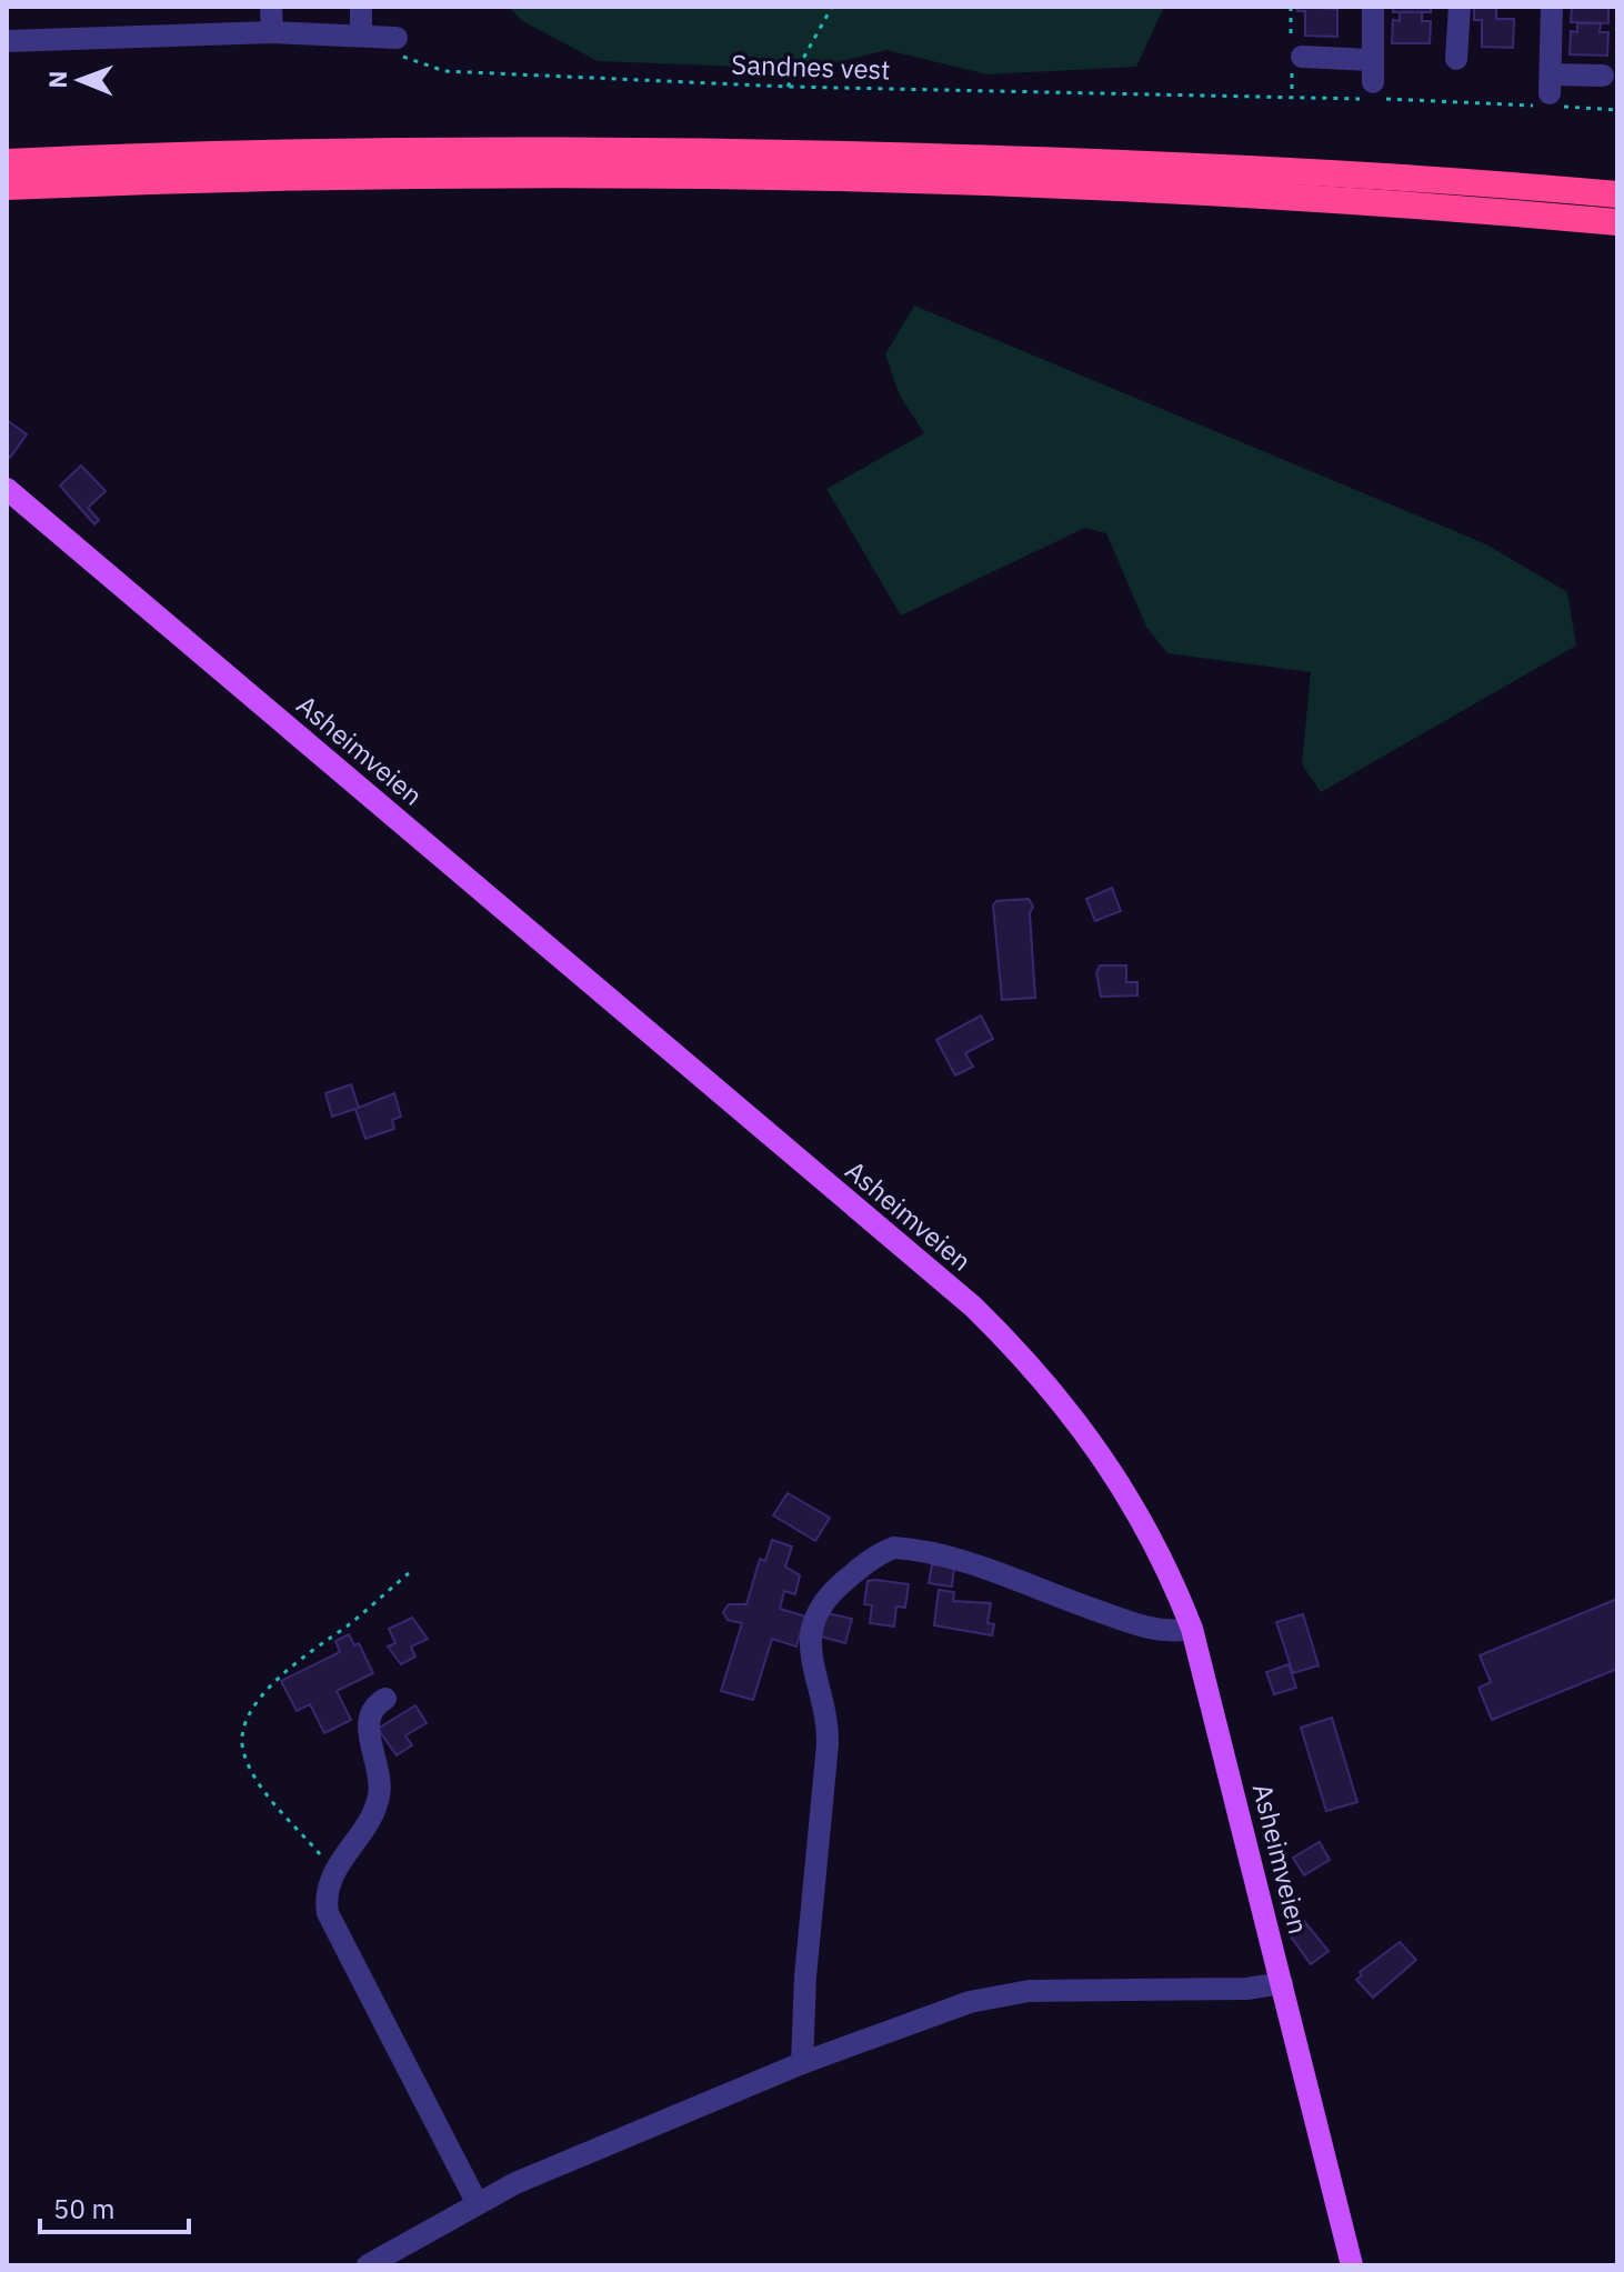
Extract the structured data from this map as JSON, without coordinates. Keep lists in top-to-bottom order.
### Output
{
  "streets": {
    "main road": ["Asheimveien"],
    "path": ["Sandnes vest"]
  },
  "scale_bar": "50 m",
  "north": "left"
}
